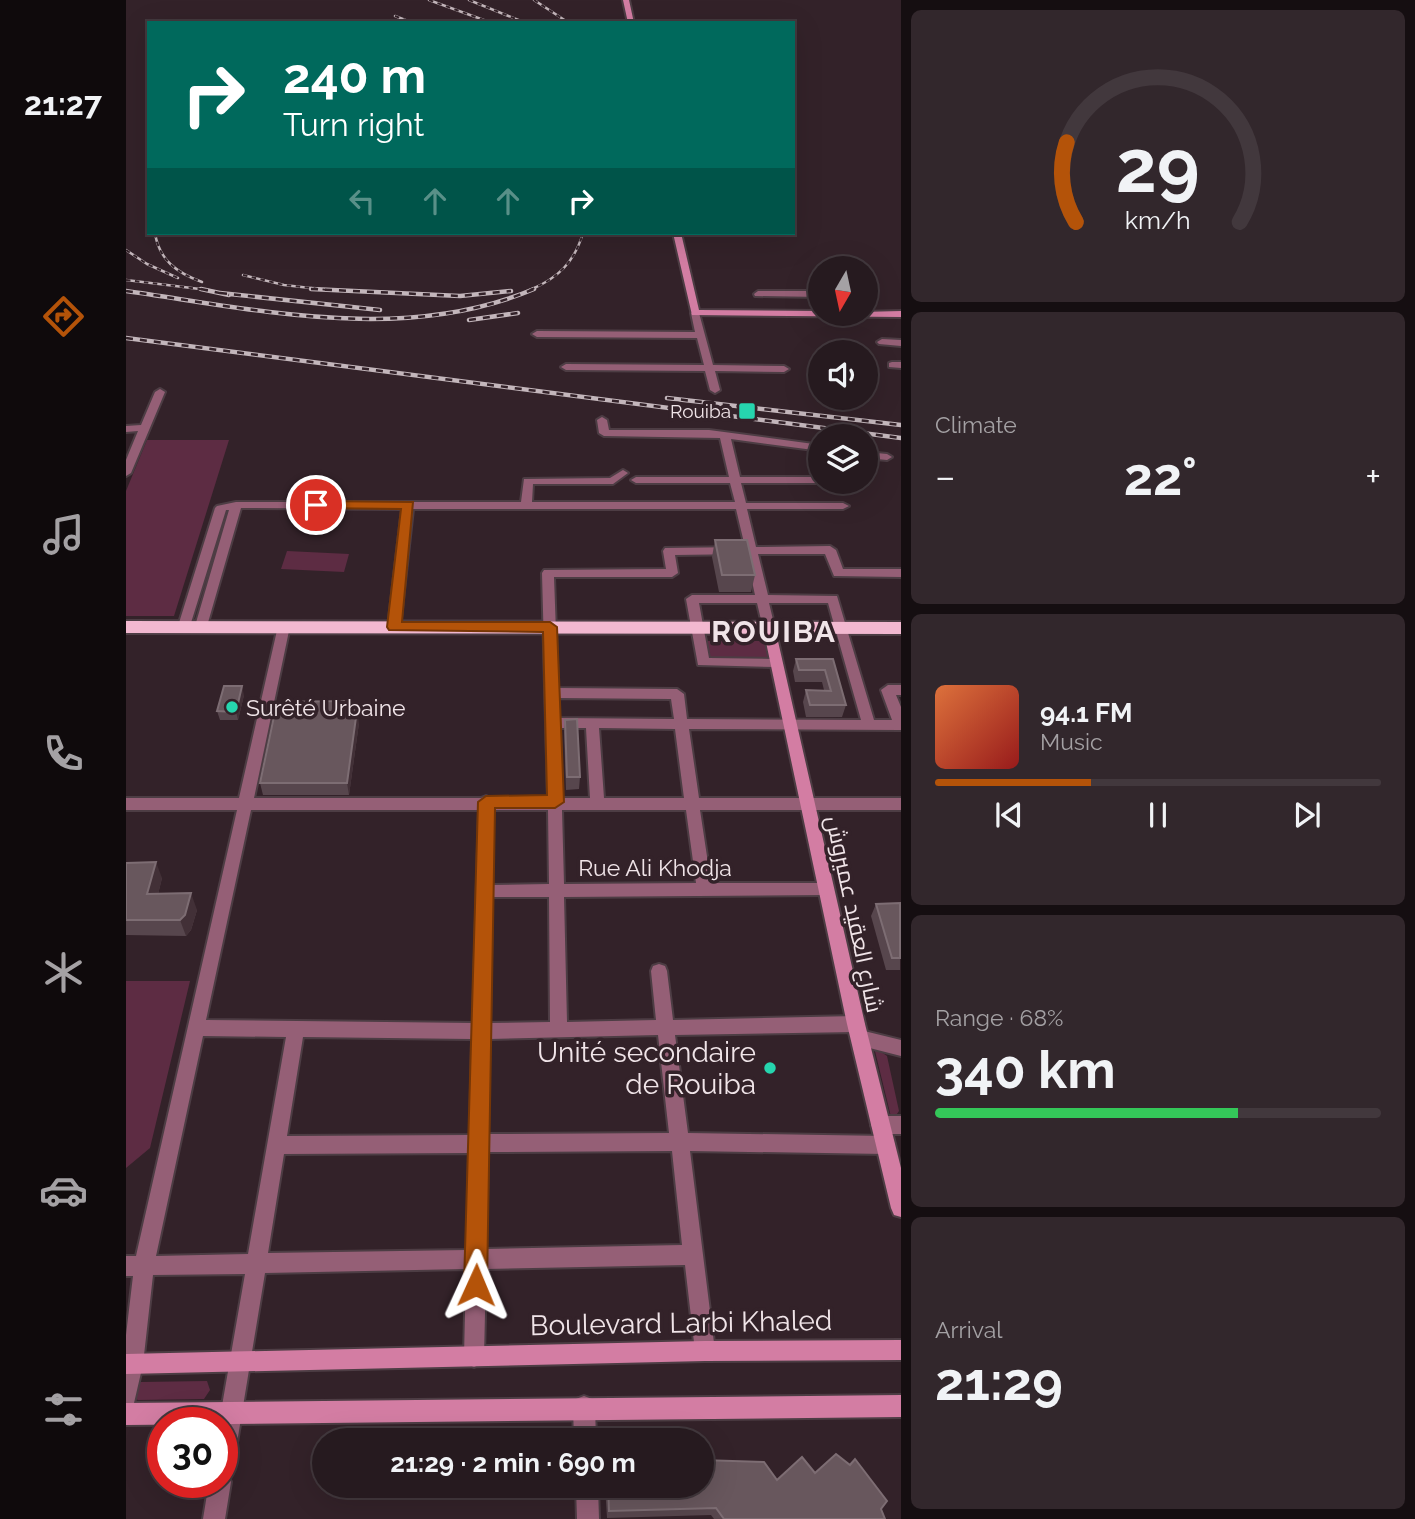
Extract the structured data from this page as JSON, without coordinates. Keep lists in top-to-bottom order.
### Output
{
  "streets": {
    "main road": ["شارع العقيد عميروش", "Boulevard Larbi Khaled"],
    "street": ["Rue Ali Khodja"]
  },
  "crossings": [
    ["Rue Ali Khodja", "شارع العقيد عميروش"]
  ],
  "districts": ["ROUIBA"],
  "places": {
    "transit": ["Rouiba"],
    "other": ["Surêté Urbaine", "Unité secondaire de Rouiba"]
  },
  "north": "bottom",
  "page": {
    "tabs": "21:27",
    "turn": ["240 m", "Turn right"],
    "tile": [
      "Climate",
      ["Range · 68%", "340 km"],
      ["Arrival", "21:29"]
    ],
    "heat": ["−", "22°", "+"],
    "song": ["94.1 FM", "Music"],
    "limit": "30",
    "trip": "21:29 · 2 min · 690 m",
    "gauge": ["29", "km/h"]
  }
}
